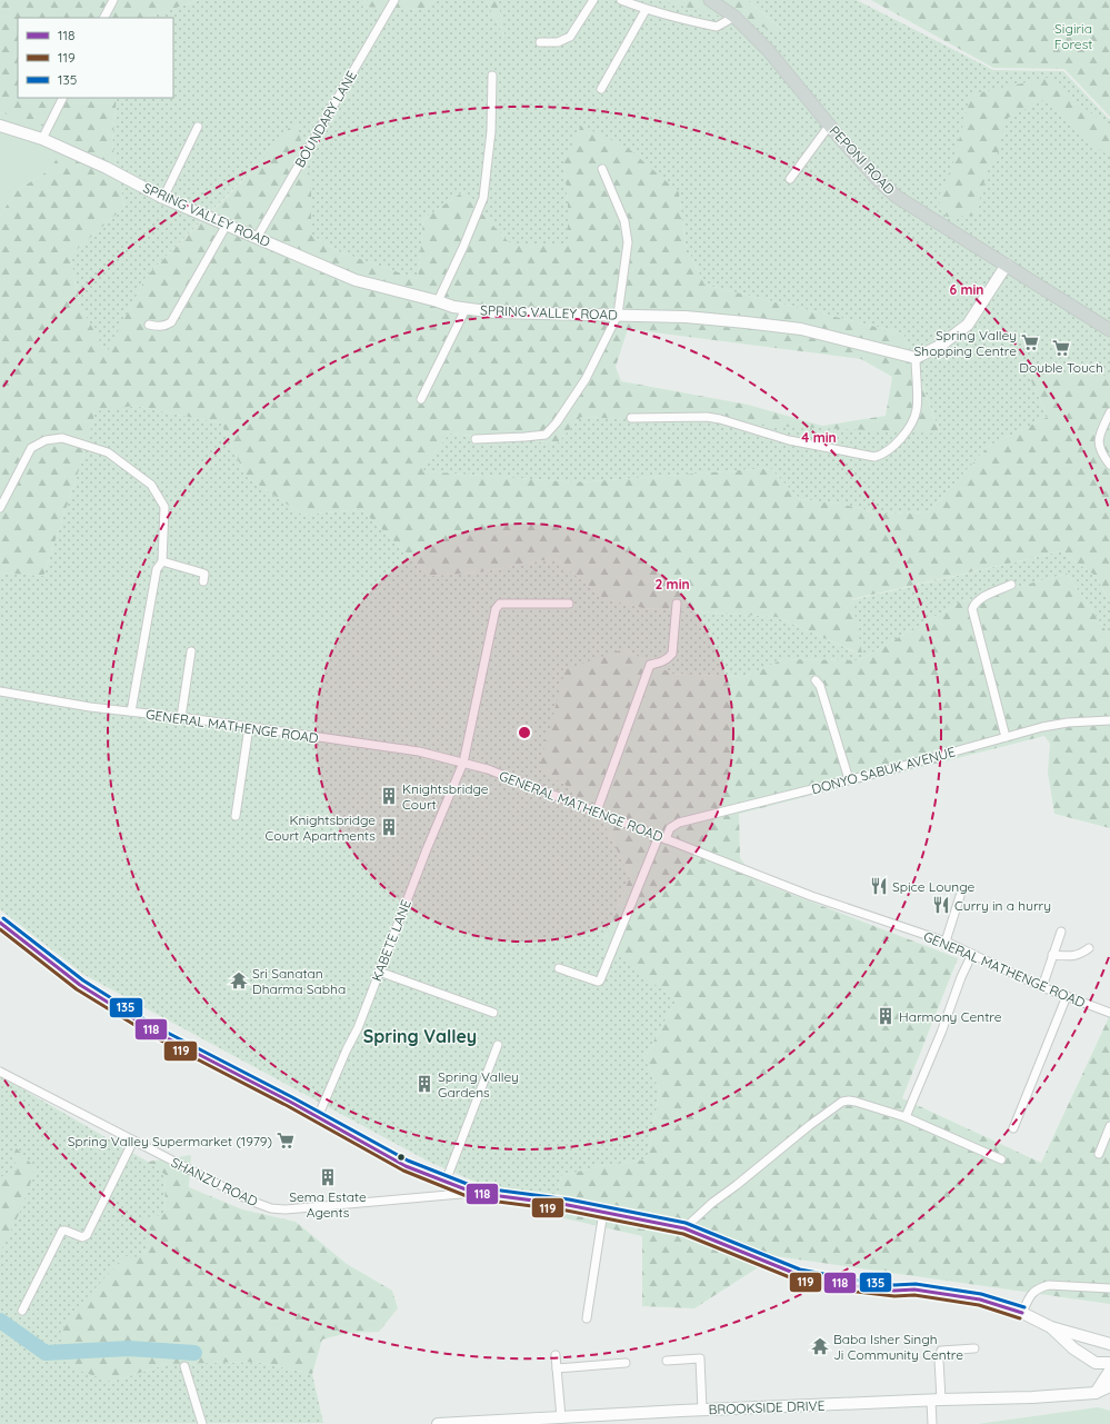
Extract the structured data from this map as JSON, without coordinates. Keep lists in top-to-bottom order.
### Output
{
  "streets": {
    "main road": ["PEPONI ROAD"],
    "street": [
      "BOUNDARY LANE",
      "SPRING VALLEY ROAD",
      "GENERAL MATHENGE ROAD",
      "DONYO SABUK AVENUE",
      "KABETE LANE",
      "SHANZU ROAD",
      "BROOKSIDE DRIVE"
    ]
  },
  "crossings": [
    ["BOUNDARY LANE", "SPRING VALLEY ROAD"],
    ["GENERAL MATHENGE ROAD", "DONYO SABUK AVENUE"],
    ["GENERAL MATHENGE ROAD", "KABETE LANE"]
  ],
  "districts": ["Spring Valley"],
  "parks": ["Sigiria Forest"],
  "places": {
    "supermarket": ["Spring Valley Shopping Centre", "Double Touch", "Spring Valley Supermarket (1979)"],
    "building": [
      "Knightsbridge Court",
      "Knightsbridge Court Apartments",
      "Harmony Centre",
      "Spring Valley Gardens",
      "Sema Estate Agents"
    ],
    "restaurant": ["Spice Lounge", "Curry in a hurry"],
    "temple": ["Sri Sanatan Dharma Sabha", "Baba Isher Singh Ji Community Centre"]
  },
  "lines": ["transit line 135", "transit line 118", "transit line 119"],
  "legend": ["118", "119", "135"],
  "rings": ["6 min", "4 min", "2 min"]
}
